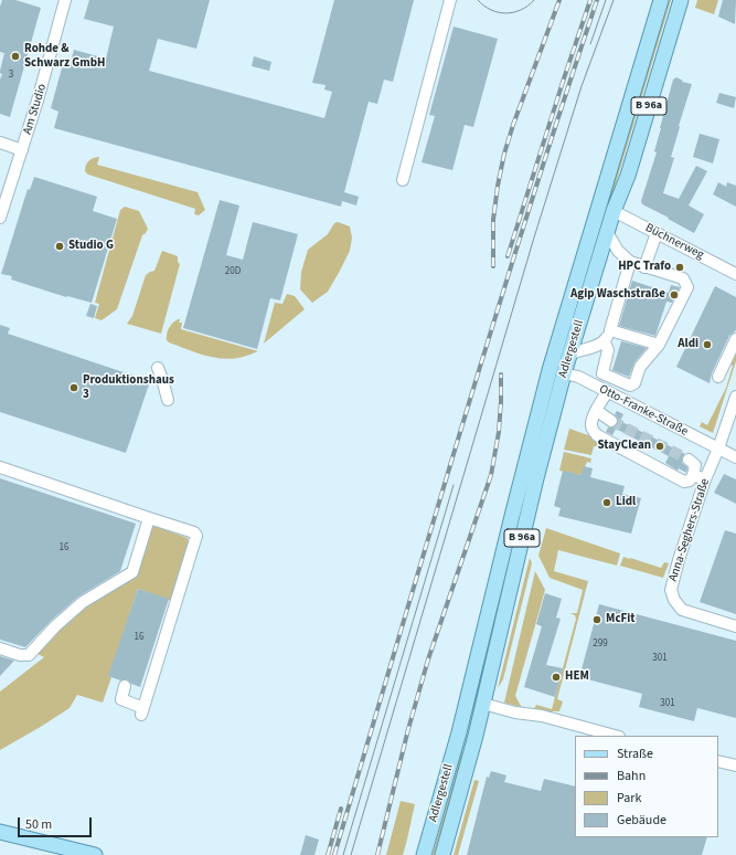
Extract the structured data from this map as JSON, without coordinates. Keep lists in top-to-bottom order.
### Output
{
  "streets": {
    "main road": ["B 96a", "Adlergestell", "Otto-Franke-Straße"],
    "street": ["Am Studio", "Büchnerweg", "Anna-Seghers-Straße"]
  },
  "crossings": [
    ["Büchnerweg", "Adlergestell"],
    ["Adlergestell", "Otto-Franke-Straße"],
    ["Otto-Franke-Straße", "Anna-Seghers-Straße"]
  ],
  "places": [
    "Rohde & Schwarz GmbH",
    "Studio G",
    "HPC Trafo",
    "Agip Waschstraße",
    "Aldi",
    "Produktionshaus 3",
    "StayClean",
    "Lidl",
    "McFit",
    "HEM"
  ],
  "house_numbers": [
    "3",
    "20D",
    "16",
    "16",
    "299",
    "301",
    "301"
  ],
  "legend": [
    "Straße",
    "Bahn",
    "Park",
    "Gebäude"
  ],
  "scale_bar": "50 m"
}
